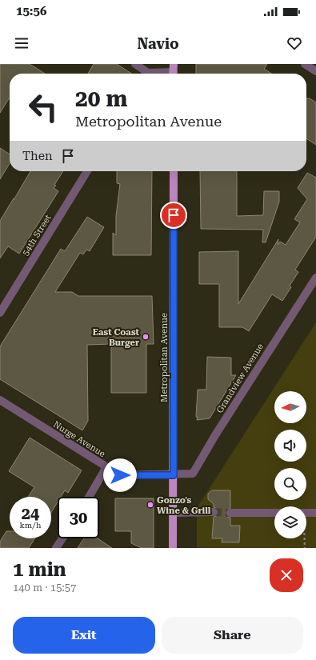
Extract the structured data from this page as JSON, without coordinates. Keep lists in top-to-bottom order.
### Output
{
  "streets": {
    "main road": ["Metropolitan Avenue"],
    "street": ["54th Street", "Grandview Avenue", "Nurge Avenue"]
  },
  "crossings": [
    ["Metropolitan Avenue", "Grandview Avenue"],
    ["Metropolitan Avenue", "Nurge Avenue"],
    ["Grandview Avenue", "Nurge Avenue"]
  ],
  "places": ["East Coast Burger", "Gonzo's Wine & Grill"],
  "north": "left",
  "page": {
    "status": "15:56",
    "header": "Navio",
    "turn": ["20 m", "Metropolitan Avenue"],
    "then": "Then",
    "speed": "24 km/h",
    "limit": "30",
    "heading": ["1 min", "140 m · 15:57"],
    "buttons": ["Exit", "Share"]
  }
}
